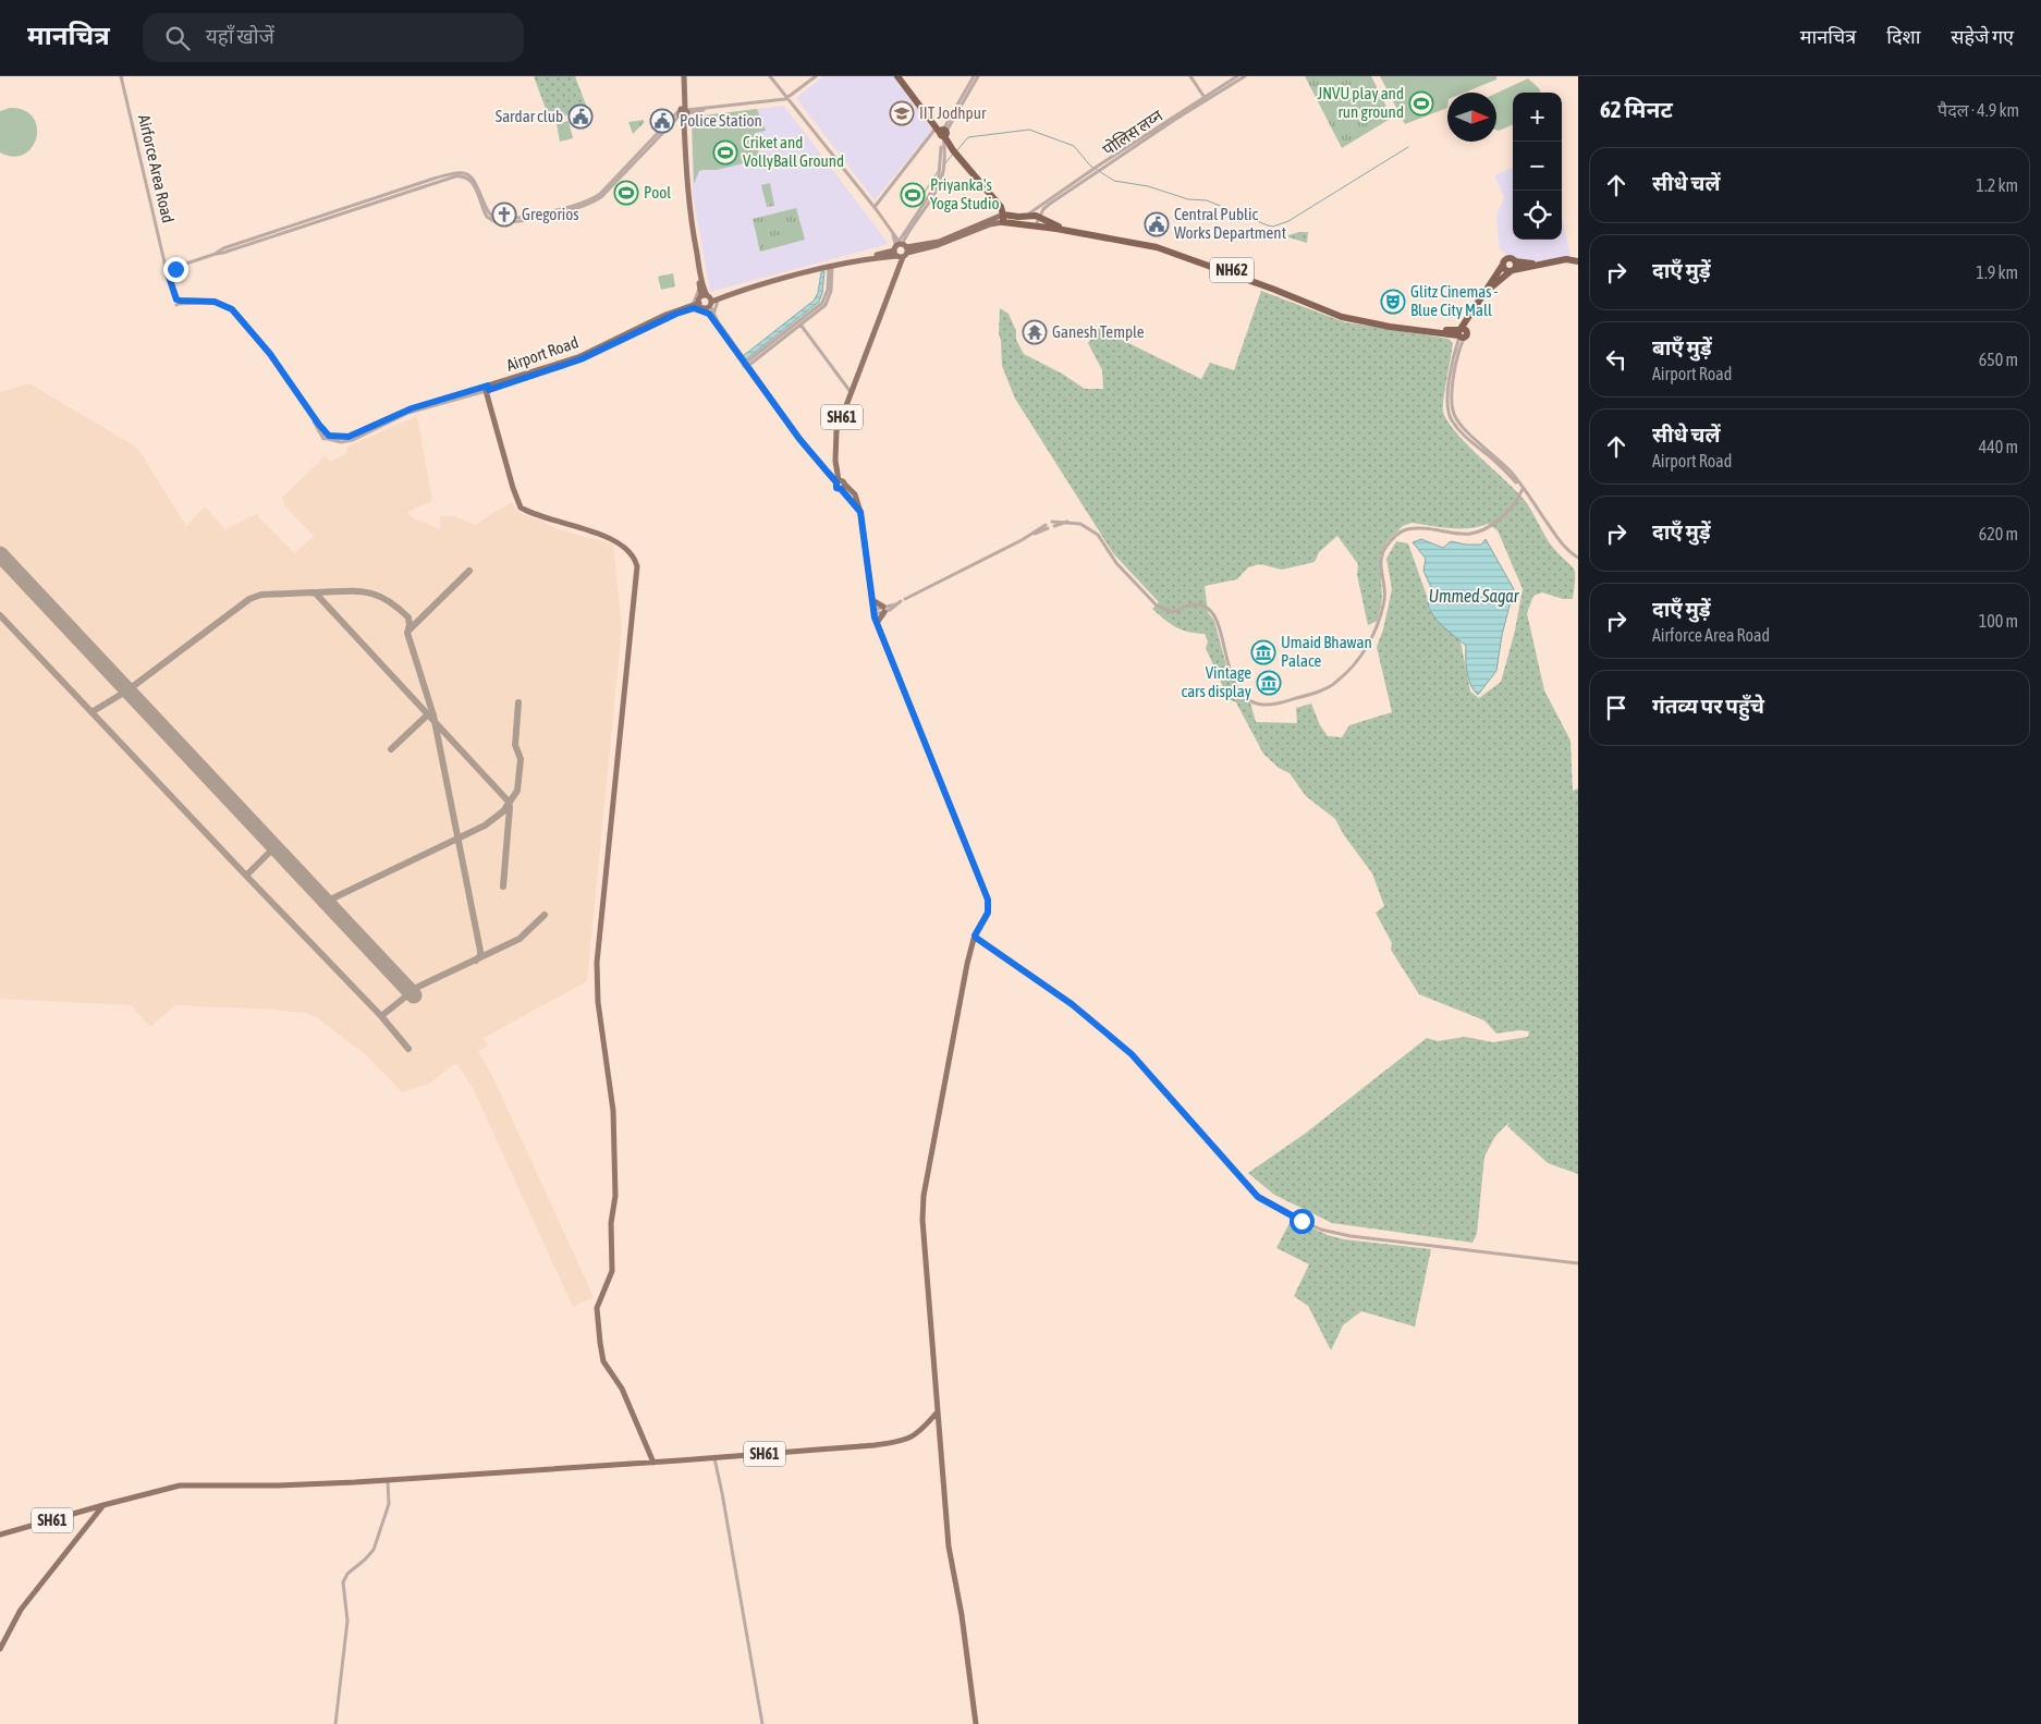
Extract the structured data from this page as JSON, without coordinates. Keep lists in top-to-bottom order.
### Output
{
  "streets": {
    "highway": ["NH62"],
    "main road": ["Airport Road", "SH61"],
    "street": ["पोलिस लय्न", "Airforce Area Road"]
  },
  "crossings": [
    ["पोलिस लय्न", "NH62"],
    ["Airforce Area Road", "Airport Road"]
  ],
  "water": ["Ummed Sagar"],
  "places": {
    "sports": [
      "JNVU play and run ground",
      "Criket and VollyBall Ground",
      "Pool",
      "Priyanka's Yoga Studio"
    ],
    "school or university": ["IIT Jodhpur"],
    "public building": ["Sardar club", "Police Station", "Central Public Works Department"],
    "church": ["Gregorios"],
    "theatre": ["Glitz Cinemas - Blue City Mall"],
    "temple": ["Ganesh Temple"],
    "museum": ["Umaid Bhawan Palace", "Vintage cars display"]
  },
  "north": "right",
  "page": {
    "header": "मानचित्र",
    "search": "यहाँ खोजें",
    "nav": ["मानचित्र", "दिशा", "सहेजे गए"],
    "heading": ["62 मिनट", "पैदल · 4.9 km"],
    "map_buttons": ["+", "−"],
    "list": [
      ["सीधे चलें", "1.2 km"],
      ["दाएँ मुड़ें", "1.9 km"],
      ["बाएँ मुड़ें", "Airport Road", "650 m"],
      ["सीधे चलें", "Airport Road", "440 m"],
      ["दाएँ मुड़ें", "620 m"],
      ["दाएँ मुड़ें", "Airforce Area Road", "100 m"],
      "गंतव्य पर पहुँचे"
    ]
  }
}
